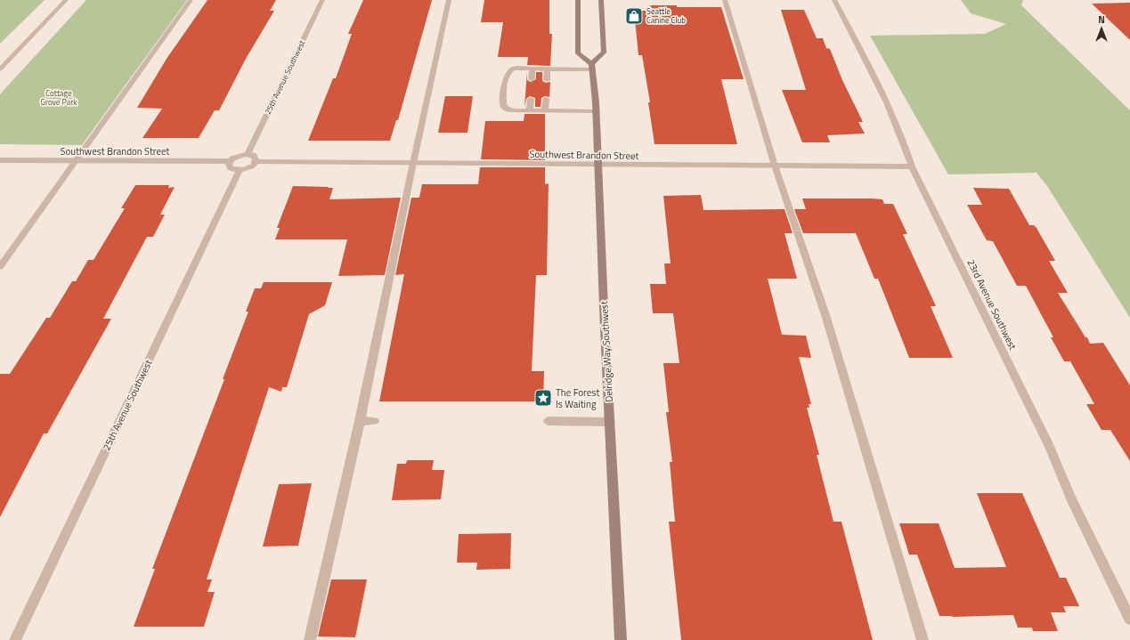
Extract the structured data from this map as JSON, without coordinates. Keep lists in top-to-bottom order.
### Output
{
  "streets": {
    "main road": ["Delridge Way Southwest"],
    "street": ["25th Avenue Southwest", "Southwest Brandon Street", "23rd Avenue Southwest"]
  },
  "crossings": [
    ["Southwest Brandon Street", "23rd Avenue Southwest"],
    ["Southwest Brandon Street", "Delridge Way Southwest"]
  ],
  "parks": ["Cottage Grove Park"],
  "places": {
    "shop": ["Seattle Canine Club"],
    "place": ["The Forest Is Waiting"]
  },
  "north": "top"
}
